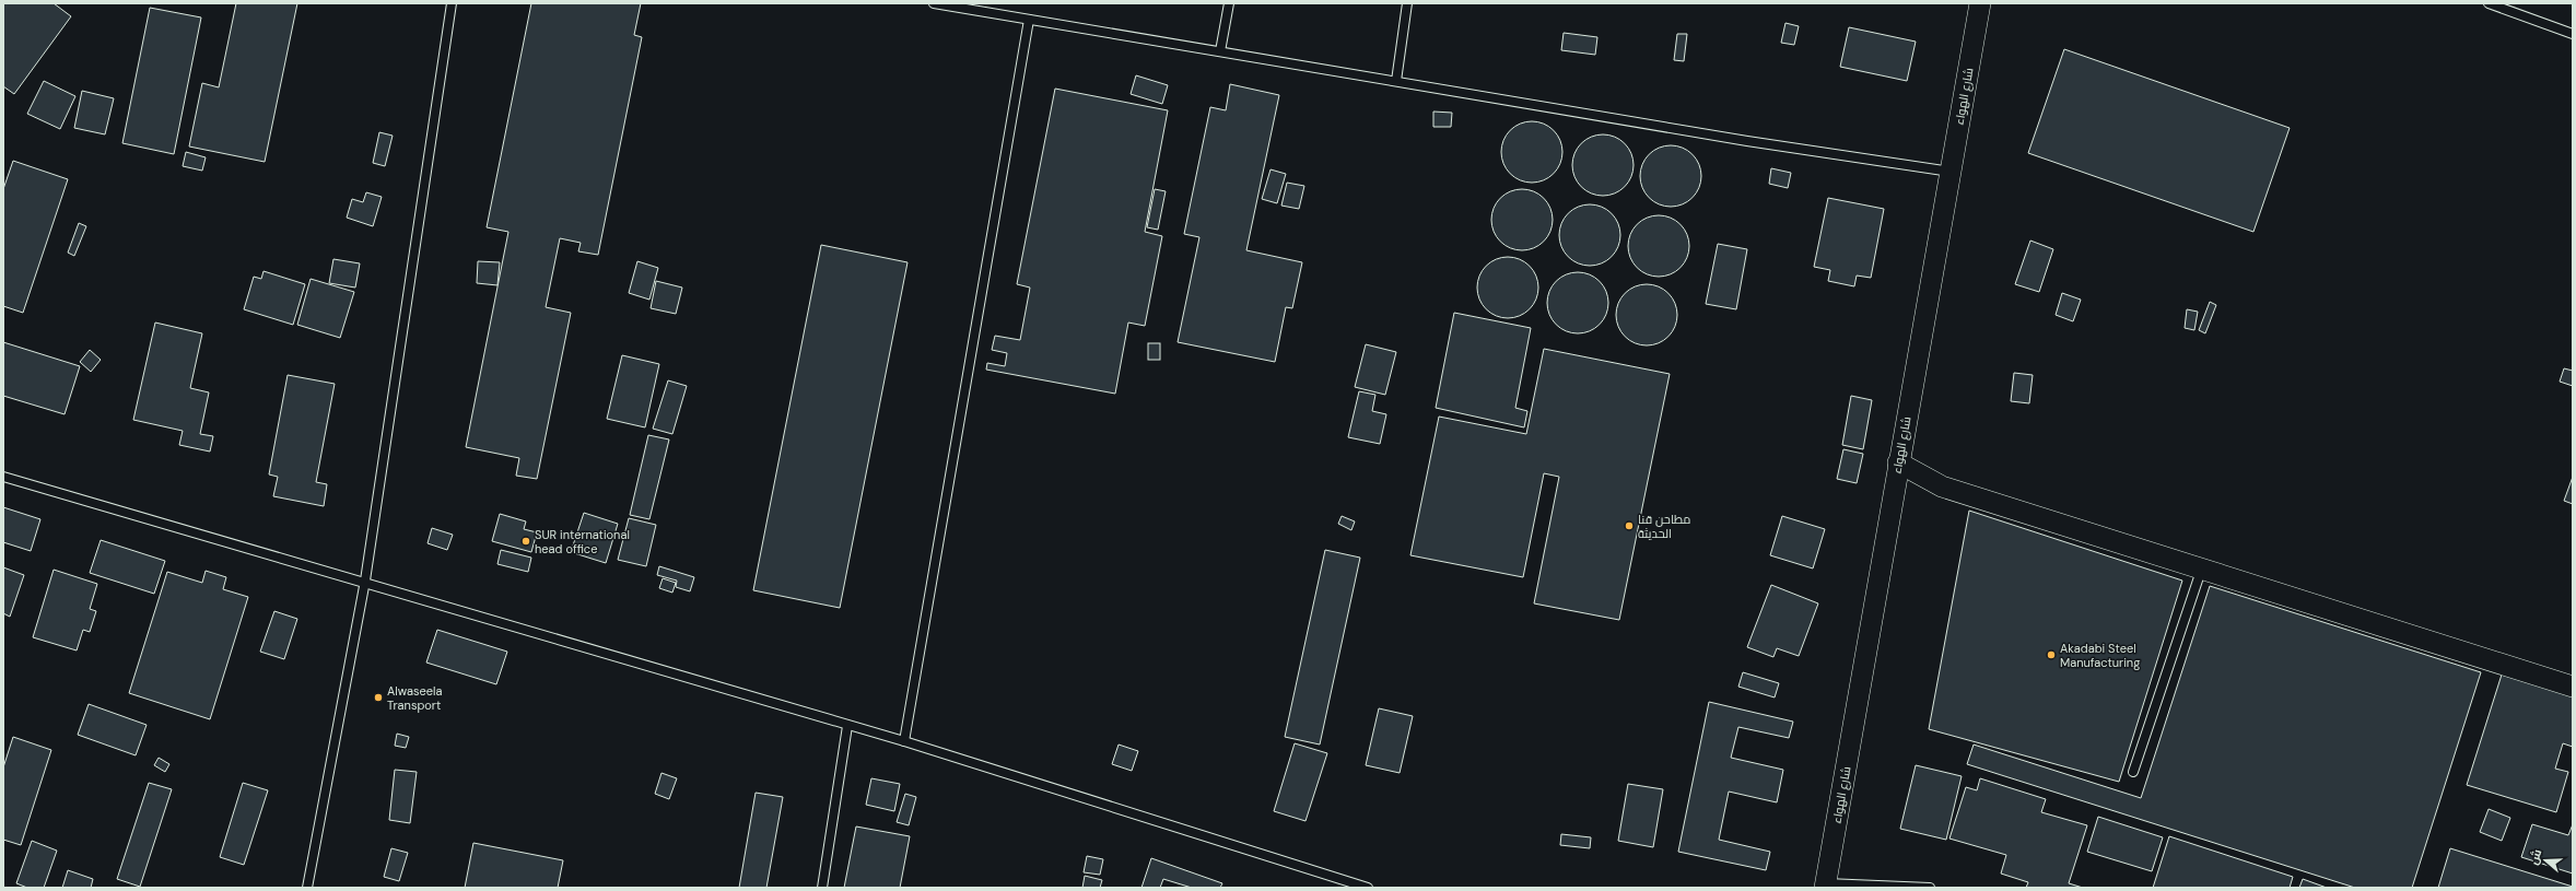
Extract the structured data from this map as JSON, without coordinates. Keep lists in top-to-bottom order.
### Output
{
  "streets": {
    "street": ["شارع الهواء"]
  },
  "places": [
    "مطاحن قنا الحديثة",
    "SUR international head office",
    "Akadabi Steel Manufacturing",
    "Alwaseela Transport"
  ],
  "north": "left"
}
